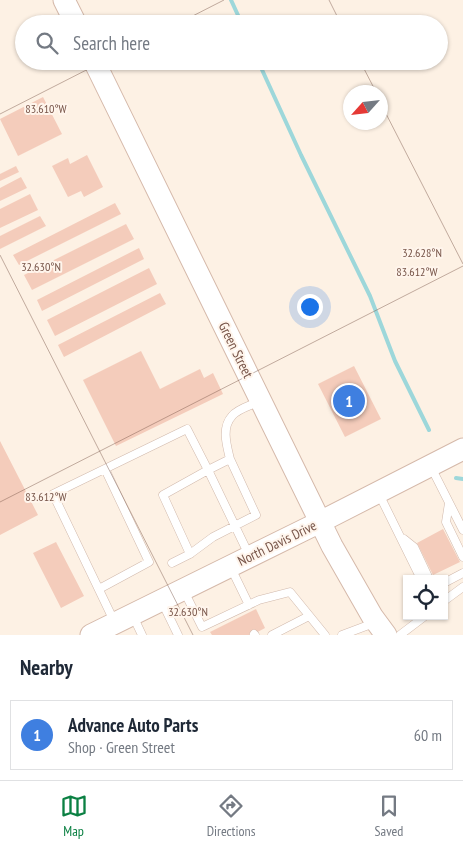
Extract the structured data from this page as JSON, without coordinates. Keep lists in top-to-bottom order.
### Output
{
  "streets": {
    "street": ["Green Street", "North Davis Drive"]
  },
  "crossings": [
    ["Green Street", "North Davis Drive"]
  ],
  "north": "bottom left",
  "page": {
    "search": "Search here",
    "pins": "1",
    "heading": "Nearby",
    "list": [
      {
        "mark": "1",
        "name": "Advance Auto Parts",
        "note": "Shop · Green Street",
        "value": "60 m"
      }
    ],
    "nav": ["Map", "Directions", "Saved"]
  },
  "coordinates": [
    "83.610°W",
    "32.628°N",
    "32.630°N",
    "83.612°W"
  ]
}
